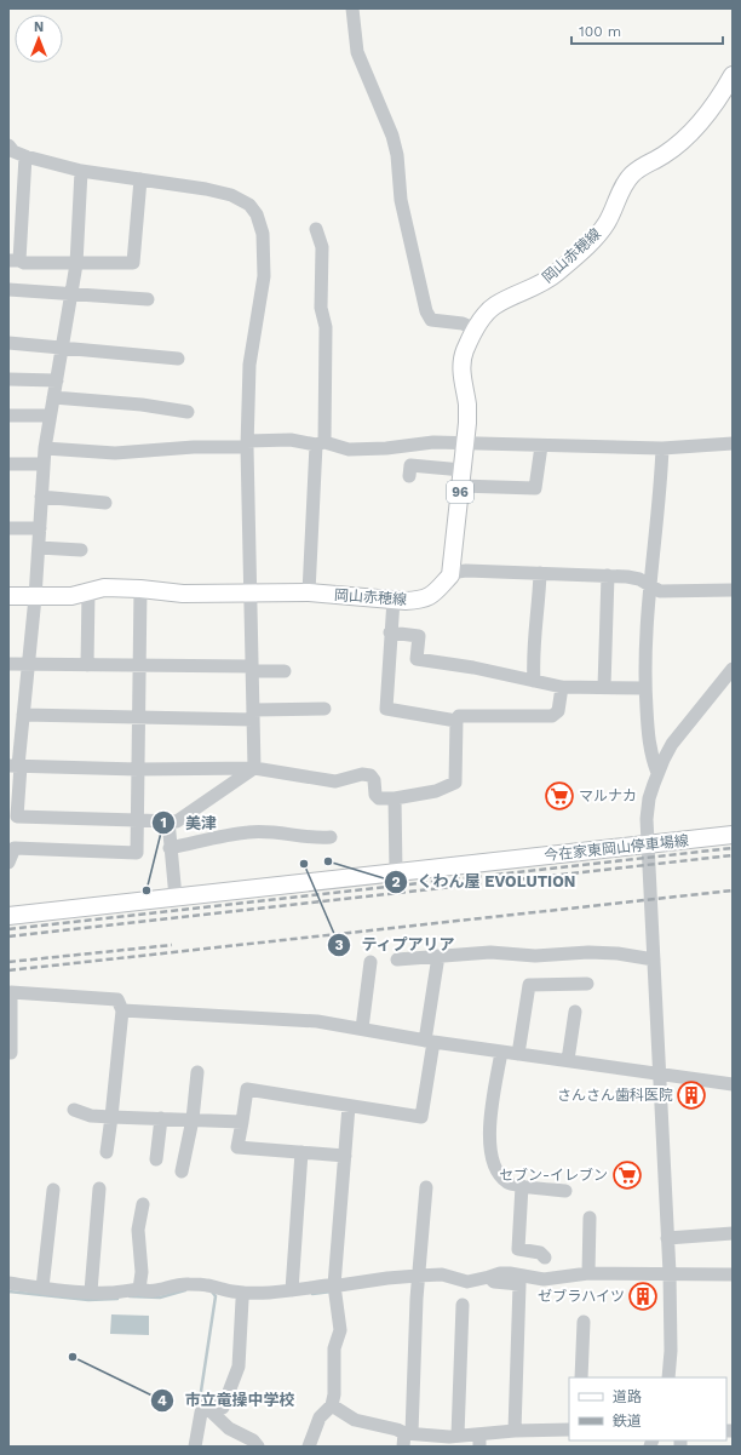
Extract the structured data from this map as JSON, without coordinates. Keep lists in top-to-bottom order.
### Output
{
  "streets": {
    "main road": ["岡山赤穂線", "96", "今在家東岡山停車場線"]
  },
  "places": {
    "supermarket": ["マルナカ", "セブン-イレブン"],
    "other": [
      "くわん屋 EVOLUTION",
      "ティプアリア",
      "美津",
      "市立竜操中学校"
    ],
    "building": ["さんさん歯科医院", "ゼブラハイツ"]
  },
  "legend": ["道路", "鉄道"],
  "scale_bar": "100 m",
  "north": "top"
}
